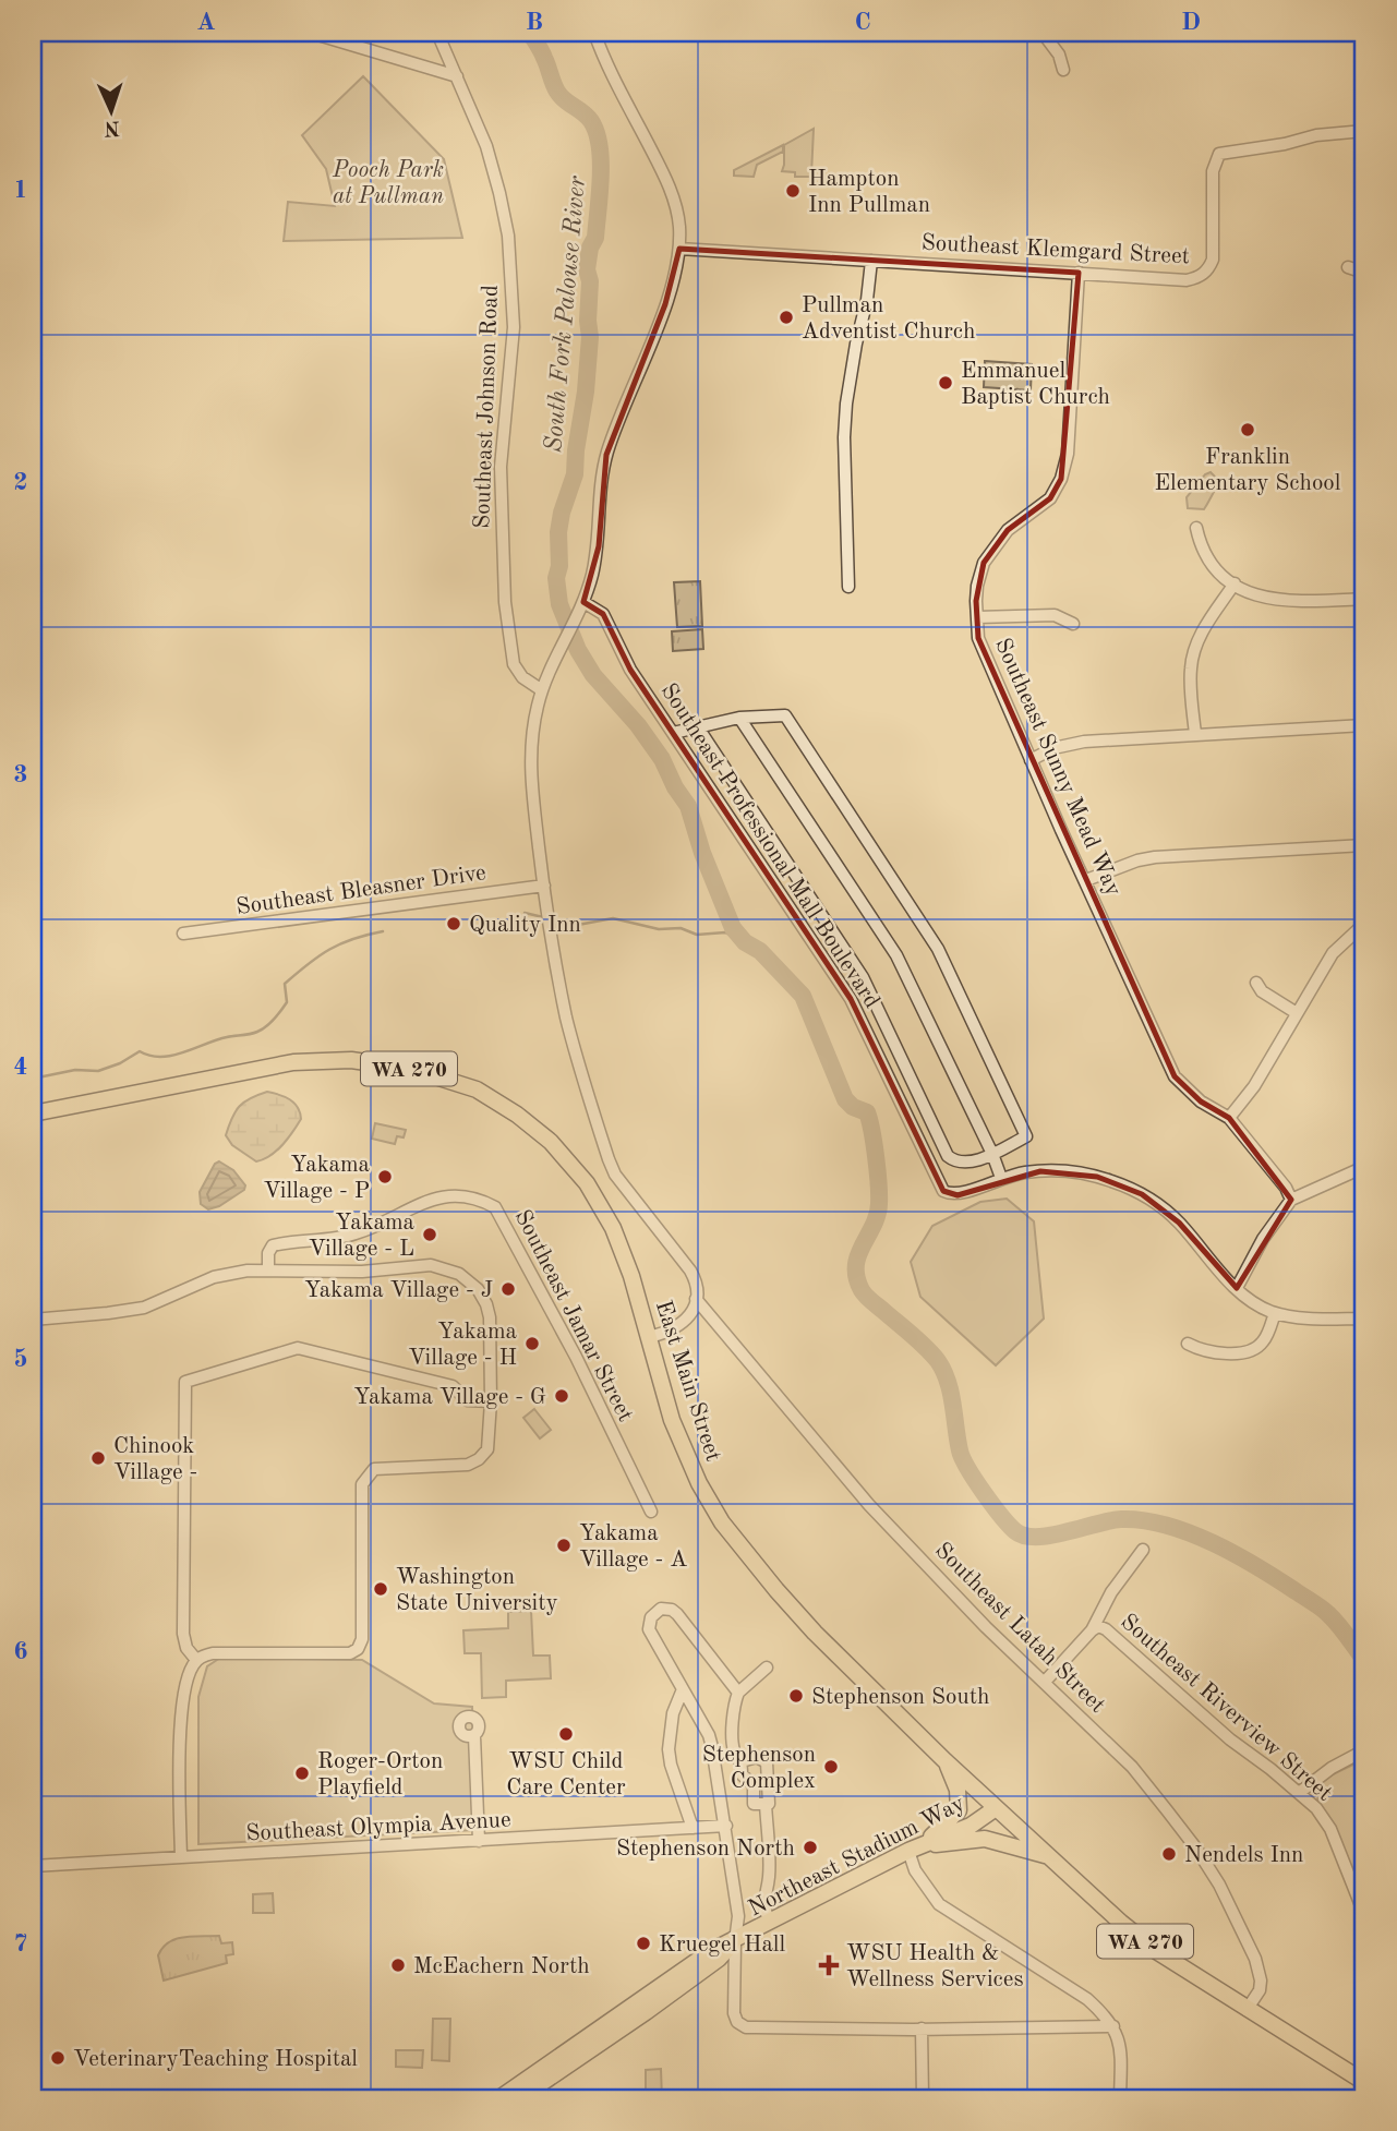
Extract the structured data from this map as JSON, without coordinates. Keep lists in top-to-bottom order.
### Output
{
  "streets": {
    "main road": ["WA 270", "East Main Street", "Northeast Stadium Way"],
    "street": [
      "Southeast Klemgard Street",
      "Southeast Johnson Road",
      "Southeast Sunny Mead Way",
      "Southeast Professional Mall Boulevard",
      "Southeast Bleasner Drive",
      "Southeast Jamar Street",
      "Southeast Latah Street",
      "Southeast Riverview Street",
      "Southeast Olympia Avenue"
    ]
  },
  "crossings": [
    ["Southeast Klemgard Street", "Southeast Sunny Mead Way"],
    ["East Main Street", "Southeast Latah Street"],
    ["East Main Street", "Northeast Stadium Way"]
  ],
  "water": ["South Fork Palouse River"],
  "parks": ["Pooch Park at Pullman"],
  "places": {
    "other": [
      "Hampton Inn Pullman",
      "Pullman Adventist Church",
      "Emmanuel Baptist Church",
      "Franklin Elementary School",
      "Quality Inn",
      "Yakama Village - P",
      "Yakama Village - L",
      "Yakama Village - J",
      "Yakama Village - H",
      "Yakama Village - G",
      "Chinook Village -",
      "Yakama Village - A",
      "Washington State University",
      "Stephenson South",
      "WSU Child Care Center",
      "Stephenson Complex",
      "Roger-Orton Playfield",
      "Stephenson North",
      "Nendels Inn",
      "Kruegel Hall",
      "McEachern North",
      "VeterinaryTeaching Hospital"
    ],
    "health": ["WSU Health & Wellness Services"]
  },
  "north": "bottom",
  "grid": {
    "columns": [
      "A",
      "B",
      "C",
      "D"
    ],
    "rows": [
      "1",
      "2",
      "3",
      "4",
      "5",
      "6",
      "7"
    ]
  }
}
